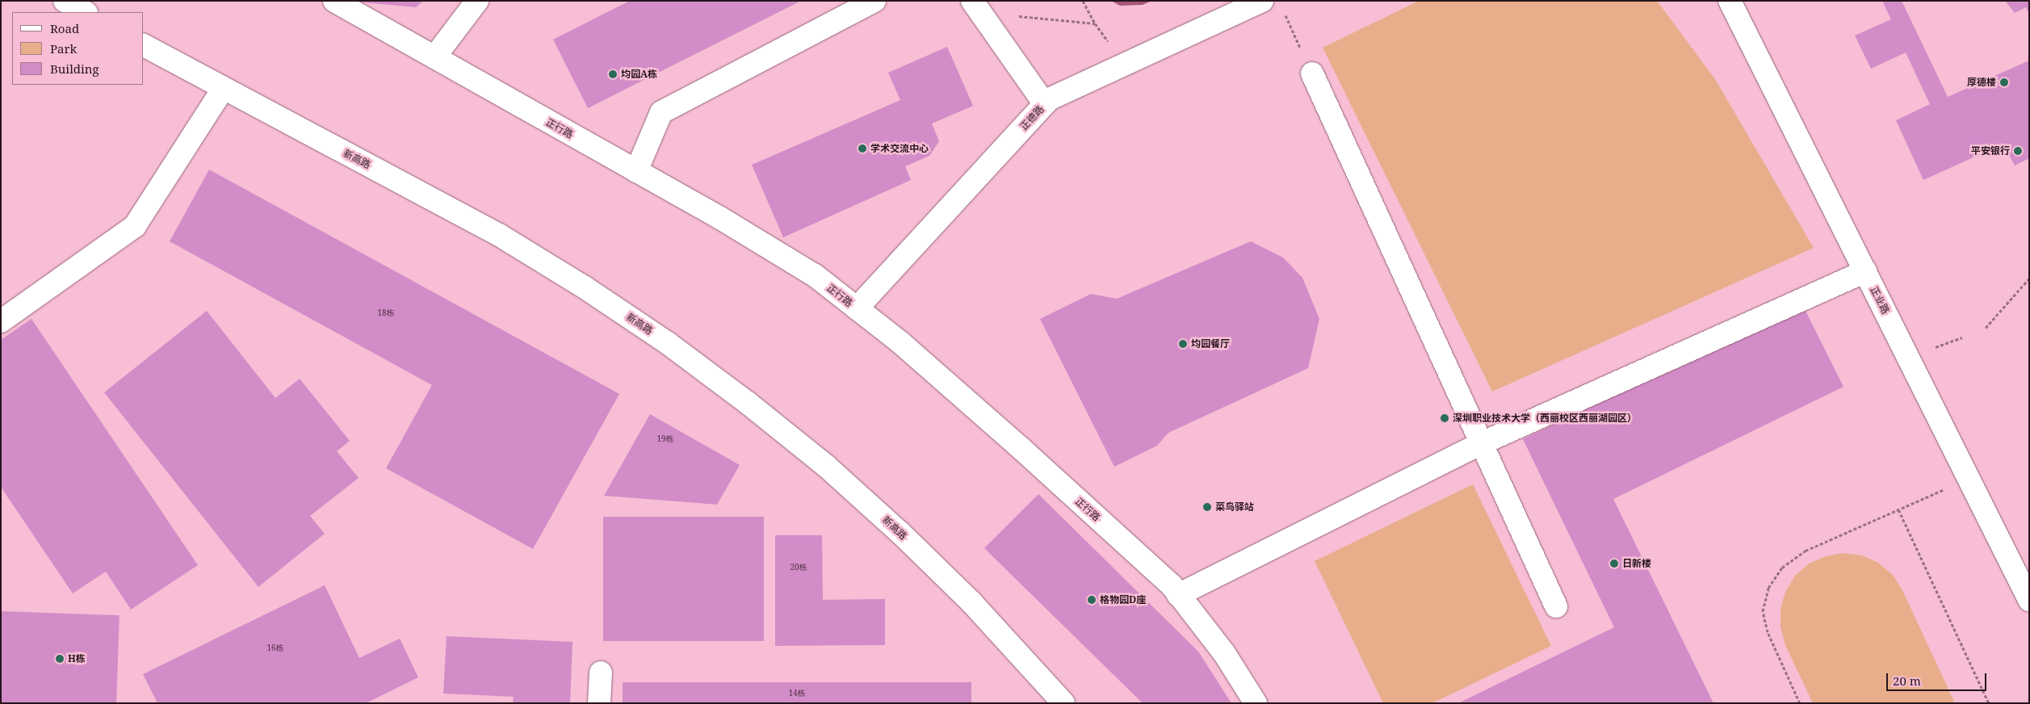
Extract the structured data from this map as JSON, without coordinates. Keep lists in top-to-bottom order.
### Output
{
  "streets": {
    "street": [
      "正德路",
      "正行路",
      "新高路",
      "正业路"
    ]
  },
  "crossings": [
    ["正德路", "正行路"]
  ],
  "places": [
    "均园A栋",
    "厚德楼",
    "学术交流中心",
    "平安银行",
    "均园餐厅",
    "深圳职业技术大学（西丽校区西丽湖园区）",
    "菜鸟驿站",
    "日新楼",
    "格物园D座",
    "H栋"
  ],
  "house_numbers": [
    "18栋",
    "19栋",
    "20栋",
    "16栋",
    "14栋"
  ],
  "legend": ["Road", "Park", "Building"],
  "scale_bar": "20 m"
}
